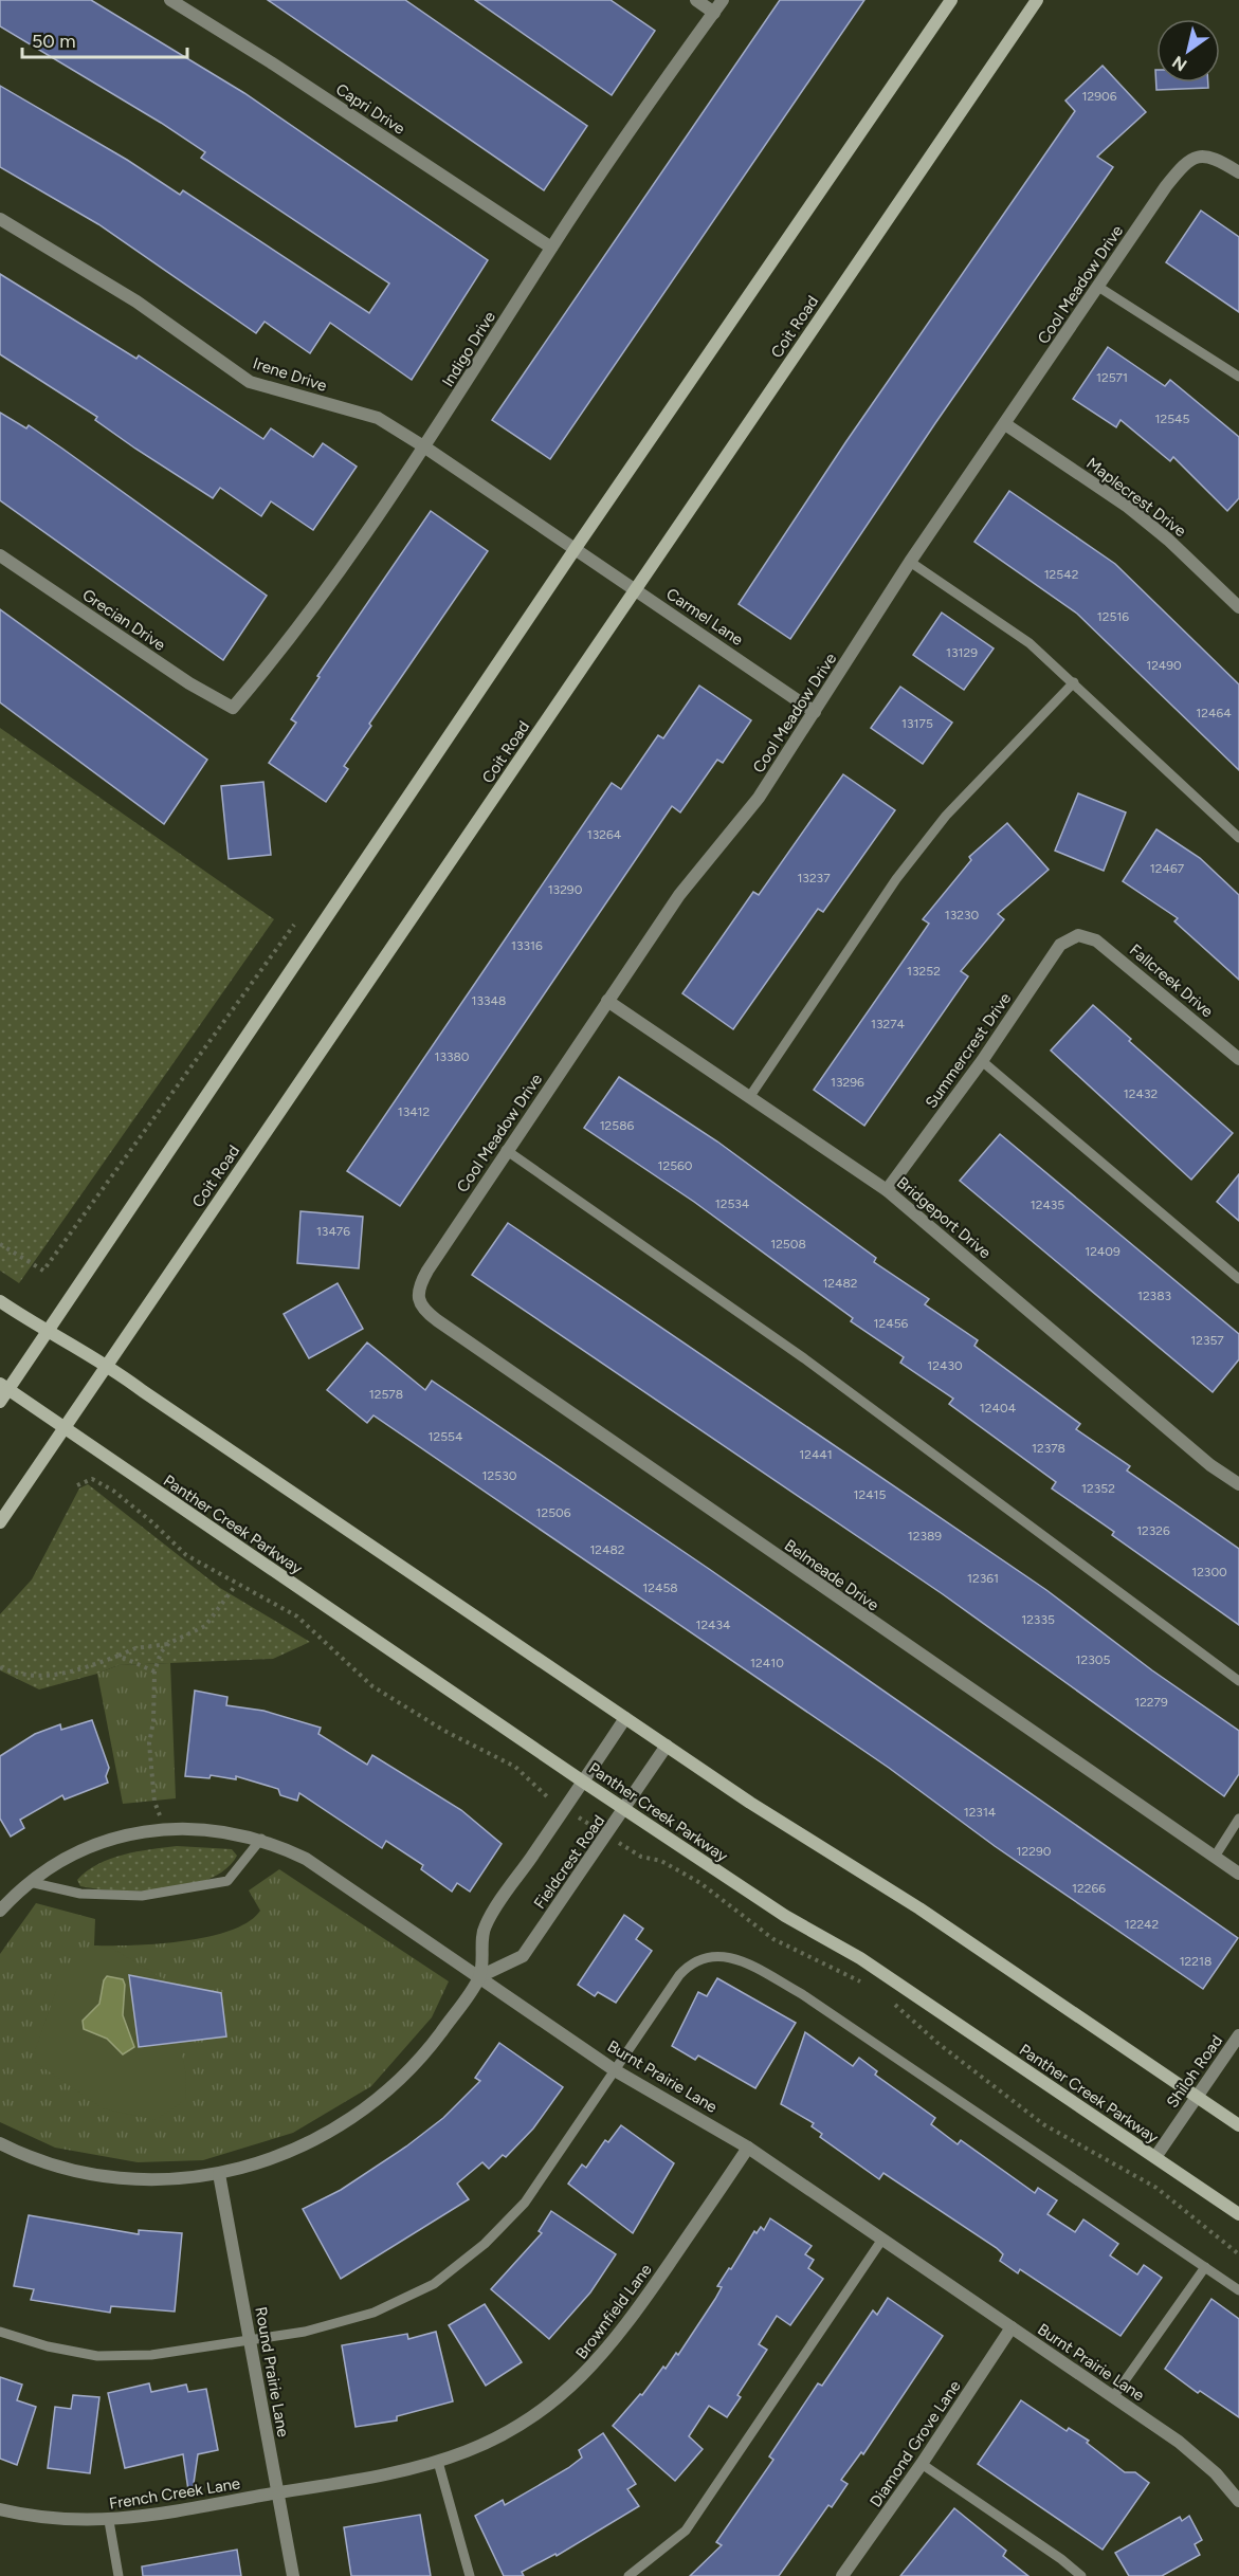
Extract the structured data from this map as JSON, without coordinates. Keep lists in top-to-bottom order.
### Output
{
  "streets": {
    "main road": ["Coit Road", "Panther Creek Parkway"],
    "street": [
      "Capri Drive",
      "Cool Meadow Drive",
      "Indigo Drive",
      "Irene Drive",
      "Maplecrest Drive",
      "Carmel Lane",
      "Grecian Drive",
      "Fallcreek Drive",
      "Summercrest Drive",
      "Bridgeport Drive",
      "Belmeade Drive",
      "Fieldcrest Road",
      "Shiloh Road",
      "Burnt Prairie Lane",
      "Brownfield Lane",
      "Round Prairie Lane",
      "Diamond Grove Lane",
      "French Creek Lane"
    ]
  },
  "crossings": [
    ["Capri Drive", "Indigo Drive"],
    ["Cool Meadow Drive", "Maplecrest Drive"],
    ["Cool Meadow Drive", "Carmel Lane"],
    ["Cool Meadow Drive", "Bridgeport Drive"],
    ["Cool Meadow Drive", "Belmeade Drive"],
    ["Coit Road", "Carmel Lane"],
    ["Coit Road", "Panther Creek Parkway"],
    ["Indigo Drive", "Irene Drive"],
    ["Indigo Drive", "Grecian Drive"],
    ["Irene Drive", "Carmel Lane"],
    ["Fallcreek Drive", "Summercrest Drive"],
    ["Summercrest Drive", "Bridgeport Drive"],
    ["Panther Creek Parkway", "Fieldcrest Road"],
    ["Panther Creek Parkway", "Shiloh Road"],
    ["Fieldcrest Road", "Burnt Prairie Lane"],
    ["Fieldcrest Road", "Round Prairie Lane"],
    ["Burnt Prairie Lane", "Brownfield Lane"],
    ["Burnt Prairie Lane", "Diamond Grove Lane"],
    ["Brownfield Lane", "Round Prairie Lane"],
    ["Brownfield Lane", "French Creek Lane"],
    ["Round Prairie Lane", "French Creek Lane"]
  ],
  "house_numbers": [
    "12906",
    "12571",
    "12545",
    "12542",
    "12516",
    "13129",
    "12490",
    "12464",
    "13175",
    "13264",
    "12467",
    "13237",
    "13290",
    "13230",
    "13316",
    "13252",
    "13348",
    "13274",
    "13380",
    "13296",
    "12432",
    "13412",
    "12586",
    "12560",
    "12534",
    "12435",
    "13476",
    "12508",
    "12409",
    "12482",
    "12383",
    "12456",
    "12357",
    "12430",
    "12578",
    "12404",
    "12554",
    "12378",
    "12441",
    "12530",
    "12352",
    "12415",
    "12506",
    "12326",
    "12389",
    "12482",
    "12300",
    "12361",
    "12458",
    "12335",
    "12434",
    "12305",
    "12410",
    "12279",
    "12314",
    "12290",
    "12266",
    "12242",
    "12218"
  ],
  "scale_bar": "50 m",
  "north": "bottom left"
}
